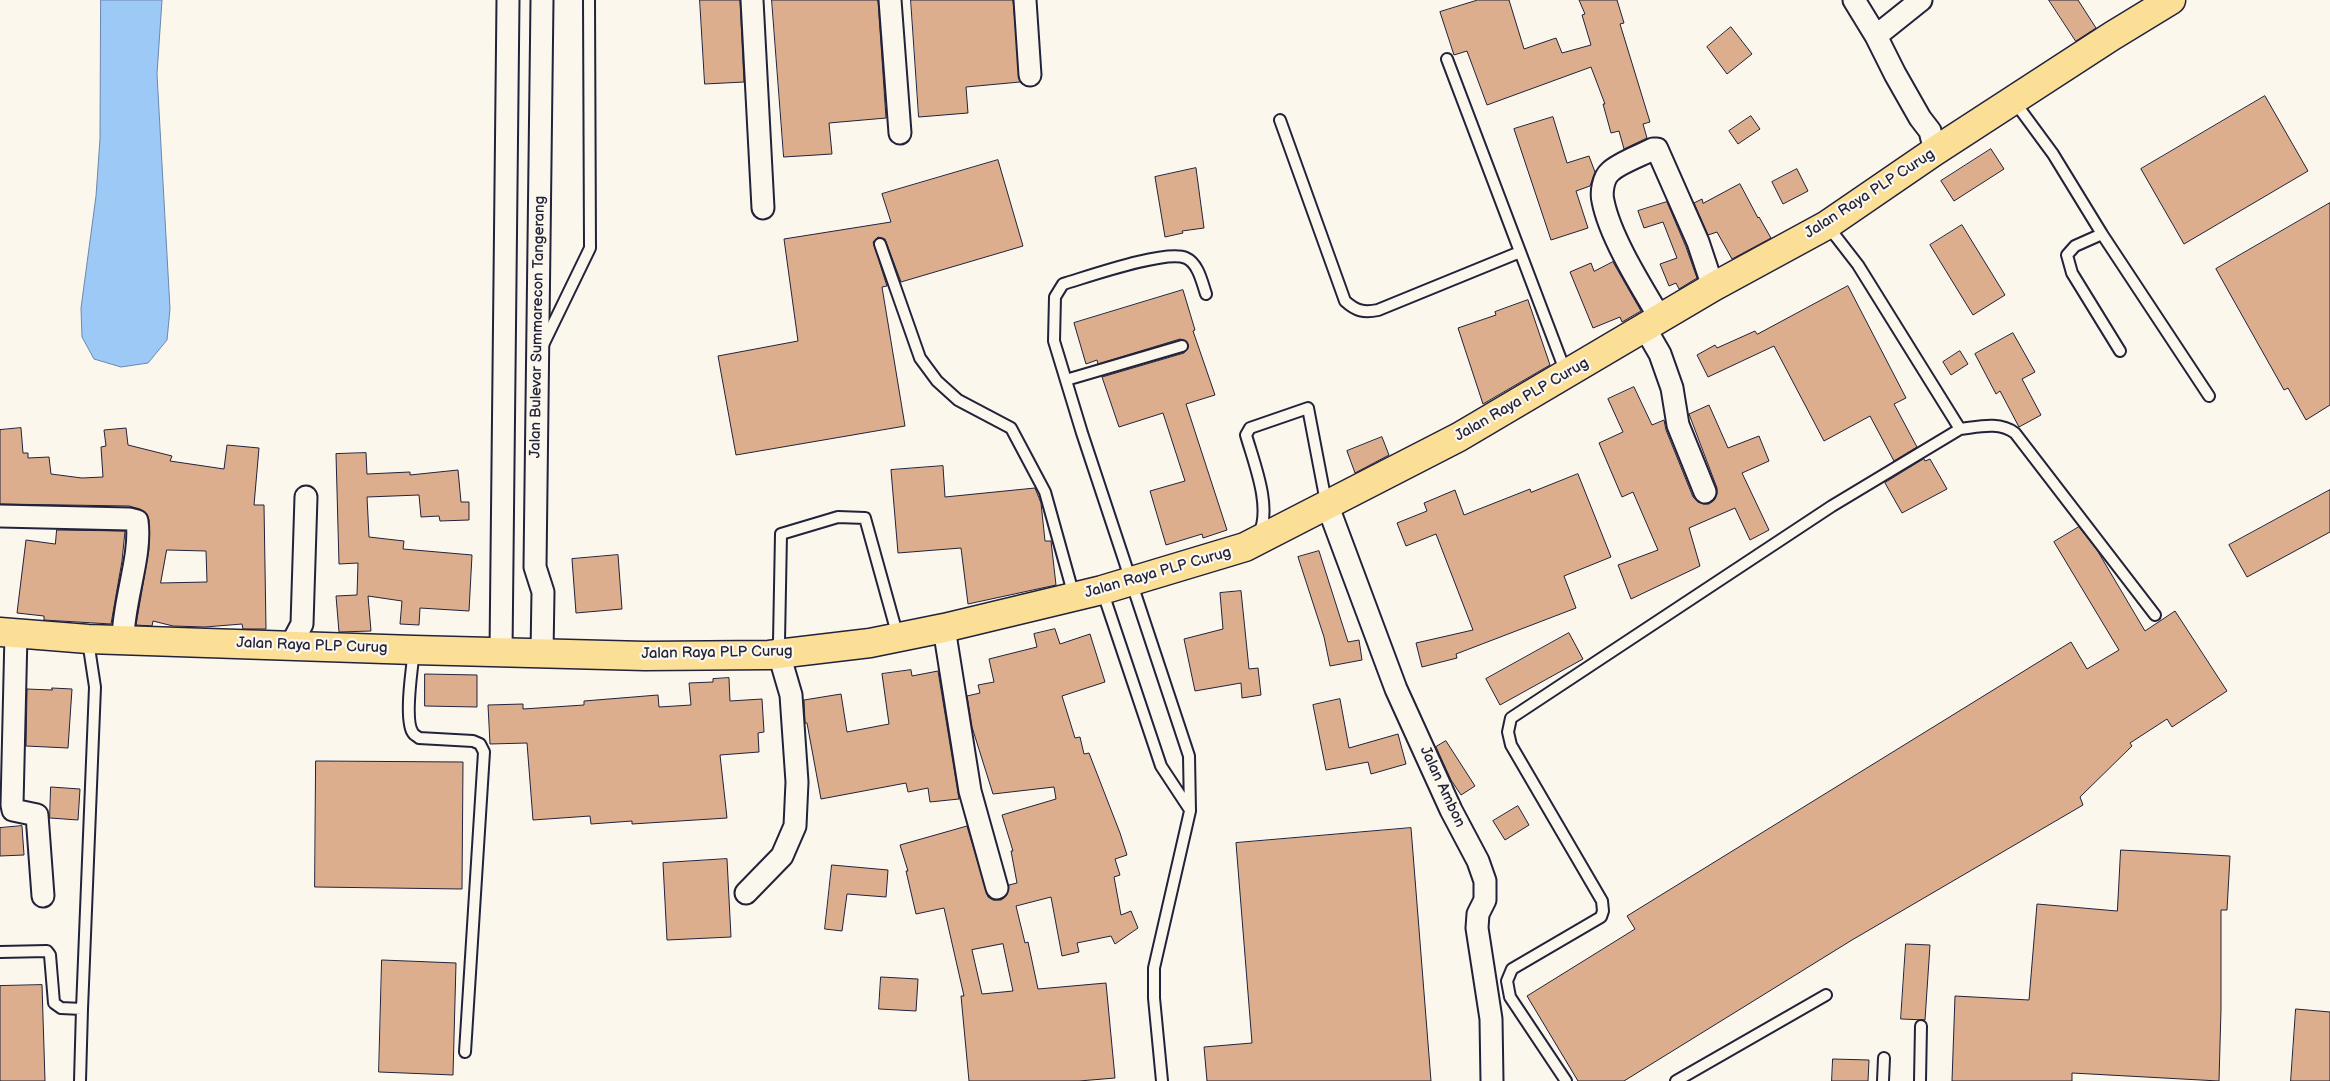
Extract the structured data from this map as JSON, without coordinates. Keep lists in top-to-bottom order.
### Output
{
  "streets": {
    "main road": ["Jalan Raya PLP Curug"],
    "street": ["Jalan Bulevar Summarecon Tangerang", "Jalan Ambon"]
  },
  "crossings": [
    ["Jalan Raya PLP Curug", "Jalan Bulevar Summarecon Tangerang"],
    ["Jalan Raya PLP Curug", "Jalan Ambon"]
  ]
}
